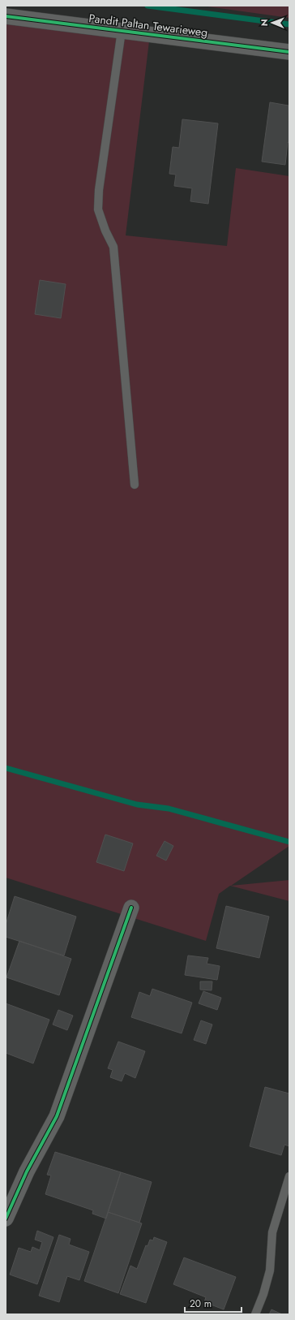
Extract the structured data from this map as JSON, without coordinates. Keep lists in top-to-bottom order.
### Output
{
  "streets": {
    "street": ["Pandit Paltan Tewarieweg"]
  },
  "scale_bar": "20 m",
  "north": "left"
}
